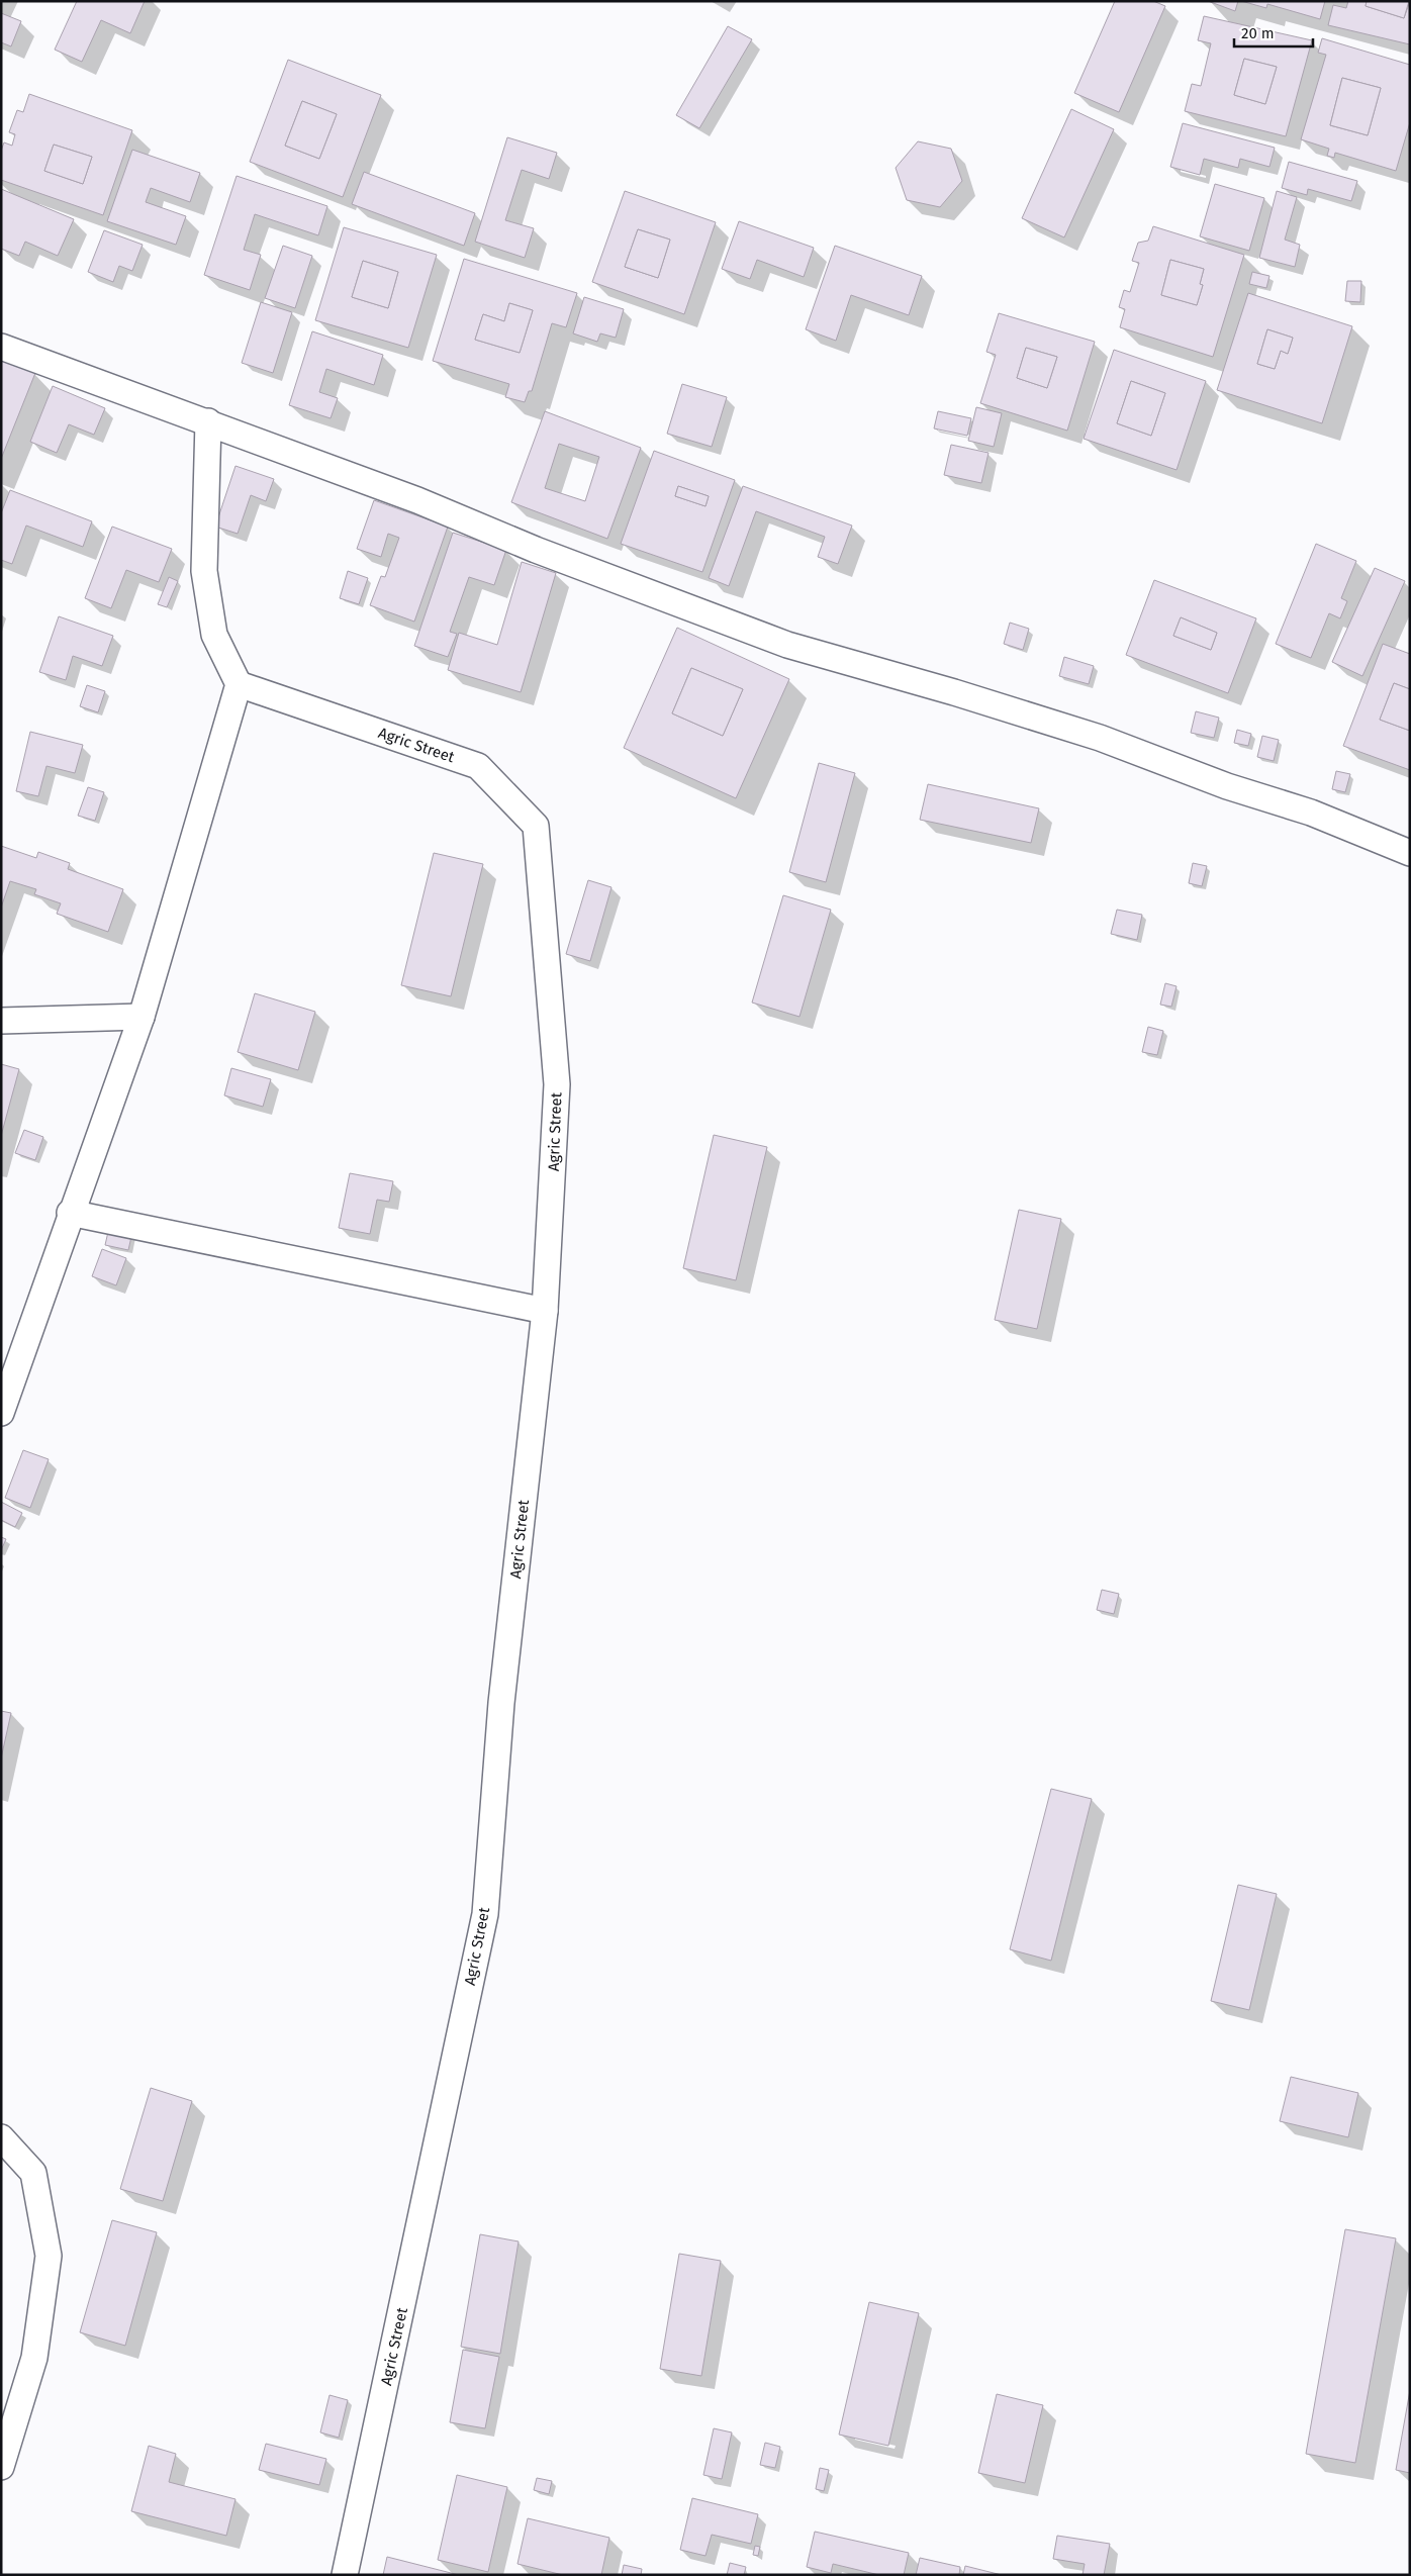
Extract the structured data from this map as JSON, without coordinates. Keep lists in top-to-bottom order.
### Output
{
  "streets": {
    "street": ["Agric Street"]
  },
  "scale_bar": "20 m"
}
